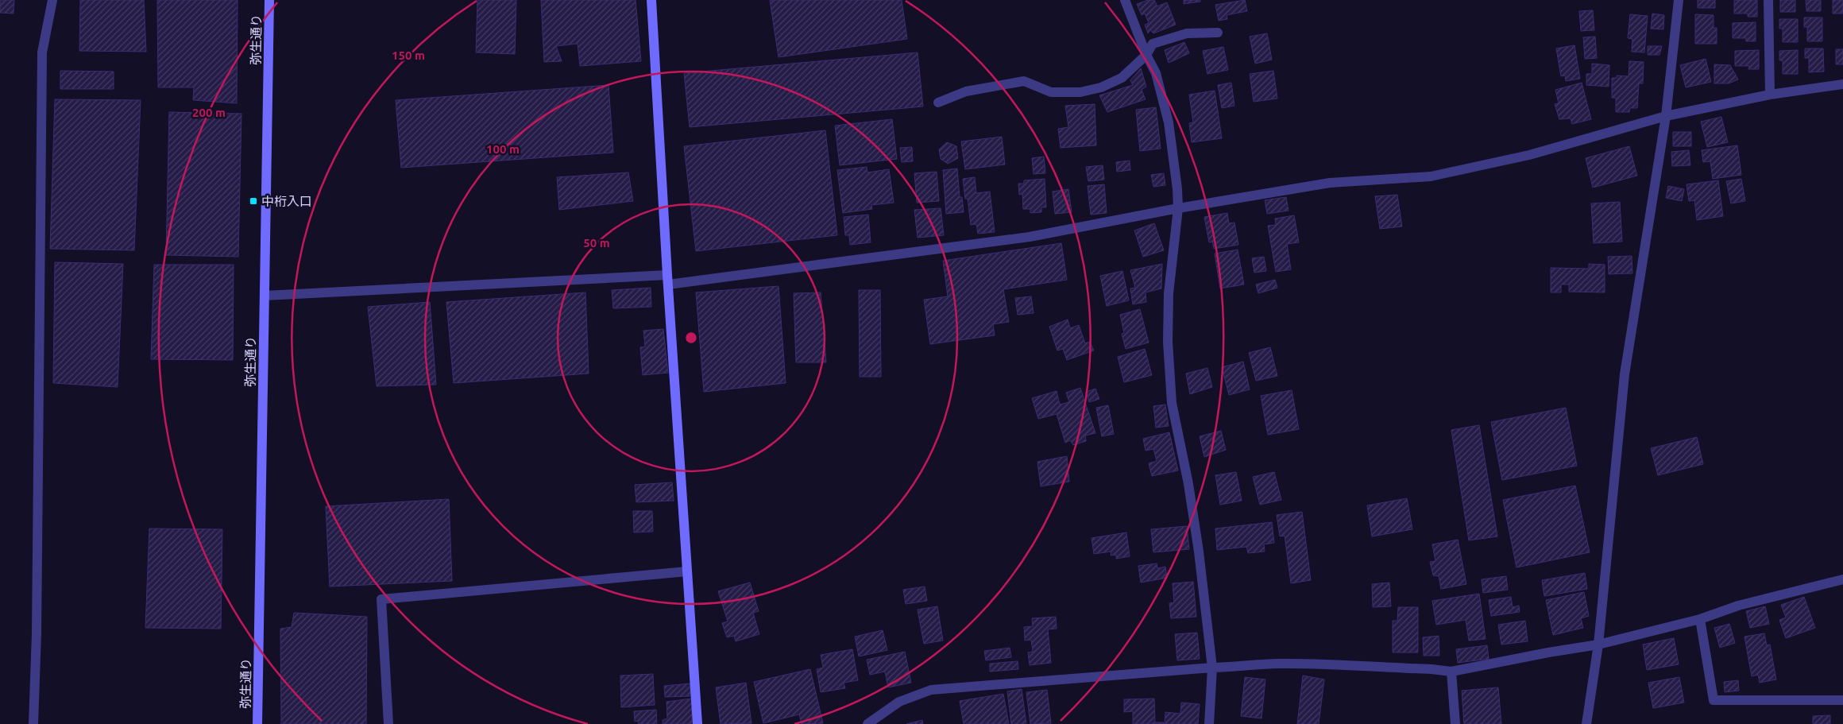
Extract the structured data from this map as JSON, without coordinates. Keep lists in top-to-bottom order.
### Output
{
  "streets": {
    "street": ["弥生通り"]
  },
  "places": {
    "transit": ["中桁入口"]
  },
  "rings": [
    "150 m",
    "200 m",
    "100 m",
    "50 m"
  ]
}
